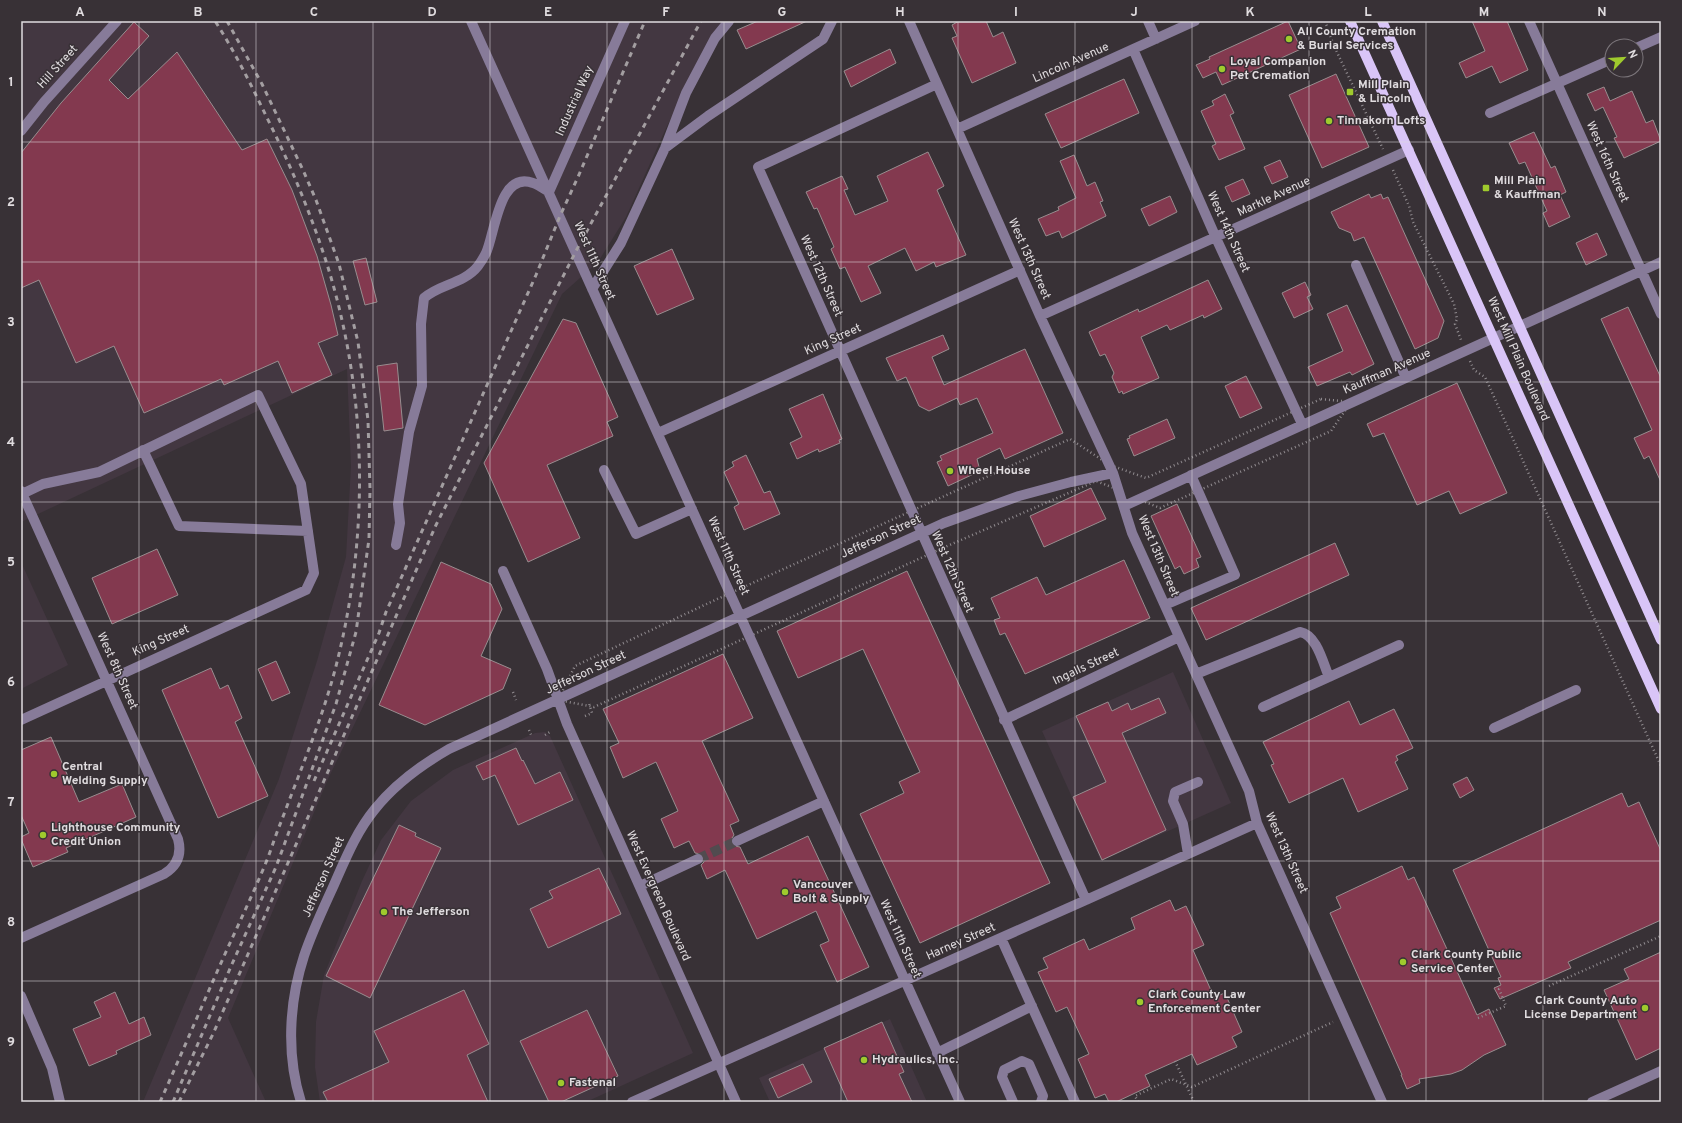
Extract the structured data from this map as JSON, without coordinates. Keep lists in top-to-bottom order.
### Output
{
  "streets": {
    "main road": ["West Mill Plain Boulevard"],
    "street": [
      "Lincoln Avenue",
      "Hill Street",
      "Industrial Way",
      "West 16th Street",
      "Markle Avenue",
      "West 14th Street",
      "West 13th Street",
      "West 11th Street",
      "West 12th Street",
      "King Street",
      "Kauffman Avenue",
      "Jefferson Street",
      "Ingalls Street",
      "West 8th Street",
      "West Evergreen Boulevard",
      "Harney Street"
    ]
  },
  "crossings": [
    ["Lincoln Avenue", "West 14th Street"],
    ["Lincoln Avenue", "West 13th Street"],
    ["Industrial Way", "West 11th Street"],
    ["West 16th Street", "Kauffman Avenue"],
    ["Markle Avenue", "West 14th Street"],
    ["Markle Avenue", "West 13th Street"],
    ["Markle Avenue", "West Mill Plain Boulevard"],
    ["West 14th Street", "Kauffman Avenue"],
    ["West 13th Street", "West 12th Street"],
    ["West 13th Street", "King Street"],
    ["West 13th Street", "Kauffman Avenue"],
    ["West 13th Street", "Jefferson Street"],
    ["West 13th Street", "Ingalls Street"],
    ["West 13th Street", "Harney Street"],
    ["West 11th Street", "King Street"],
    ["West 11th Street", "Jefferson Street"],
    ["West 11th Street", "Harney Street"],
    ["West 12th Street", "King Street"],
    ["West 12th Street", "Jefferson Street"],
    ["West 12th Street", "Ingalls Street"],
    ["West 12th Street", "Harney Street"],
    ["King Street", "West 8th Street"],
    ["West Mill Plain Boulevard", "Kauffman Avenue"],
    ["Jefferson Street", "West Evergreen Boulevard"],
    ["West Evergreen Boulevard", "Harney Street"]
  ],
  "places": {
    "other": [
      "All County Cremation & Burial Services",
      "Loyal Companion Pet Cremation",
      "Tinnakorn Lofts",
      "Wheel House",
      "Central Welding Supply",
      "Lighthouse Community Credit Union",
      "Vancouver Bolt & Supply",
      "The Jefferson",
      "Clark County Public Service Center",
      "Clark County Law Enforcement Center",
      "Clark County Auto License Department",
      "Hydraulics, Inc.",
      "Fastenal"
    ],
    "transit": ["Mill Plain & Lincoln", "Mill Plain & Kauffman"]
  },
  "north": "top right",
  "grid": {
    "columns": [
      "A",
      "B",
      "C",
      "D",
      "E",
      "F",
      "G",
      "H",
      "I",
      "J",
      "K",
      "L",
      "M",
      "N"
    ],
    "rows": [
      "1",
      "2",
      "3",
      "4",
      "5",
      "6",
      "7",
      "8",
      "9"
    ]
  }
}
